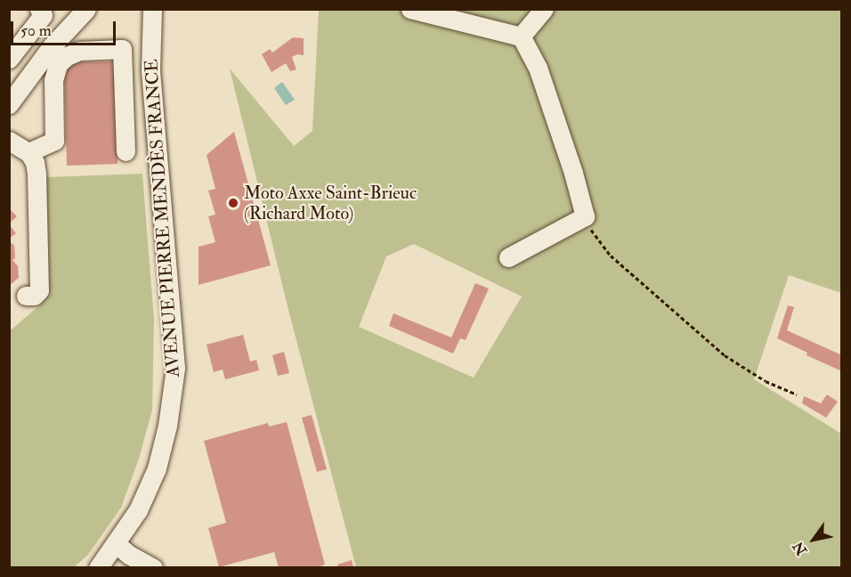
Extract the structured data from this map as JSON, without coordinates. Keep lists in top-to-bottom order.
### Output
{
  "streets": {
    "street": ["AVENUE PIERRE MENDÈS FRANCE"]
  },
  "places": ["Moto Axxe Saint-Brieuc (Richard Moto)"],
  "scale_bar": "50 m",
  "north": "bottom left"
}
